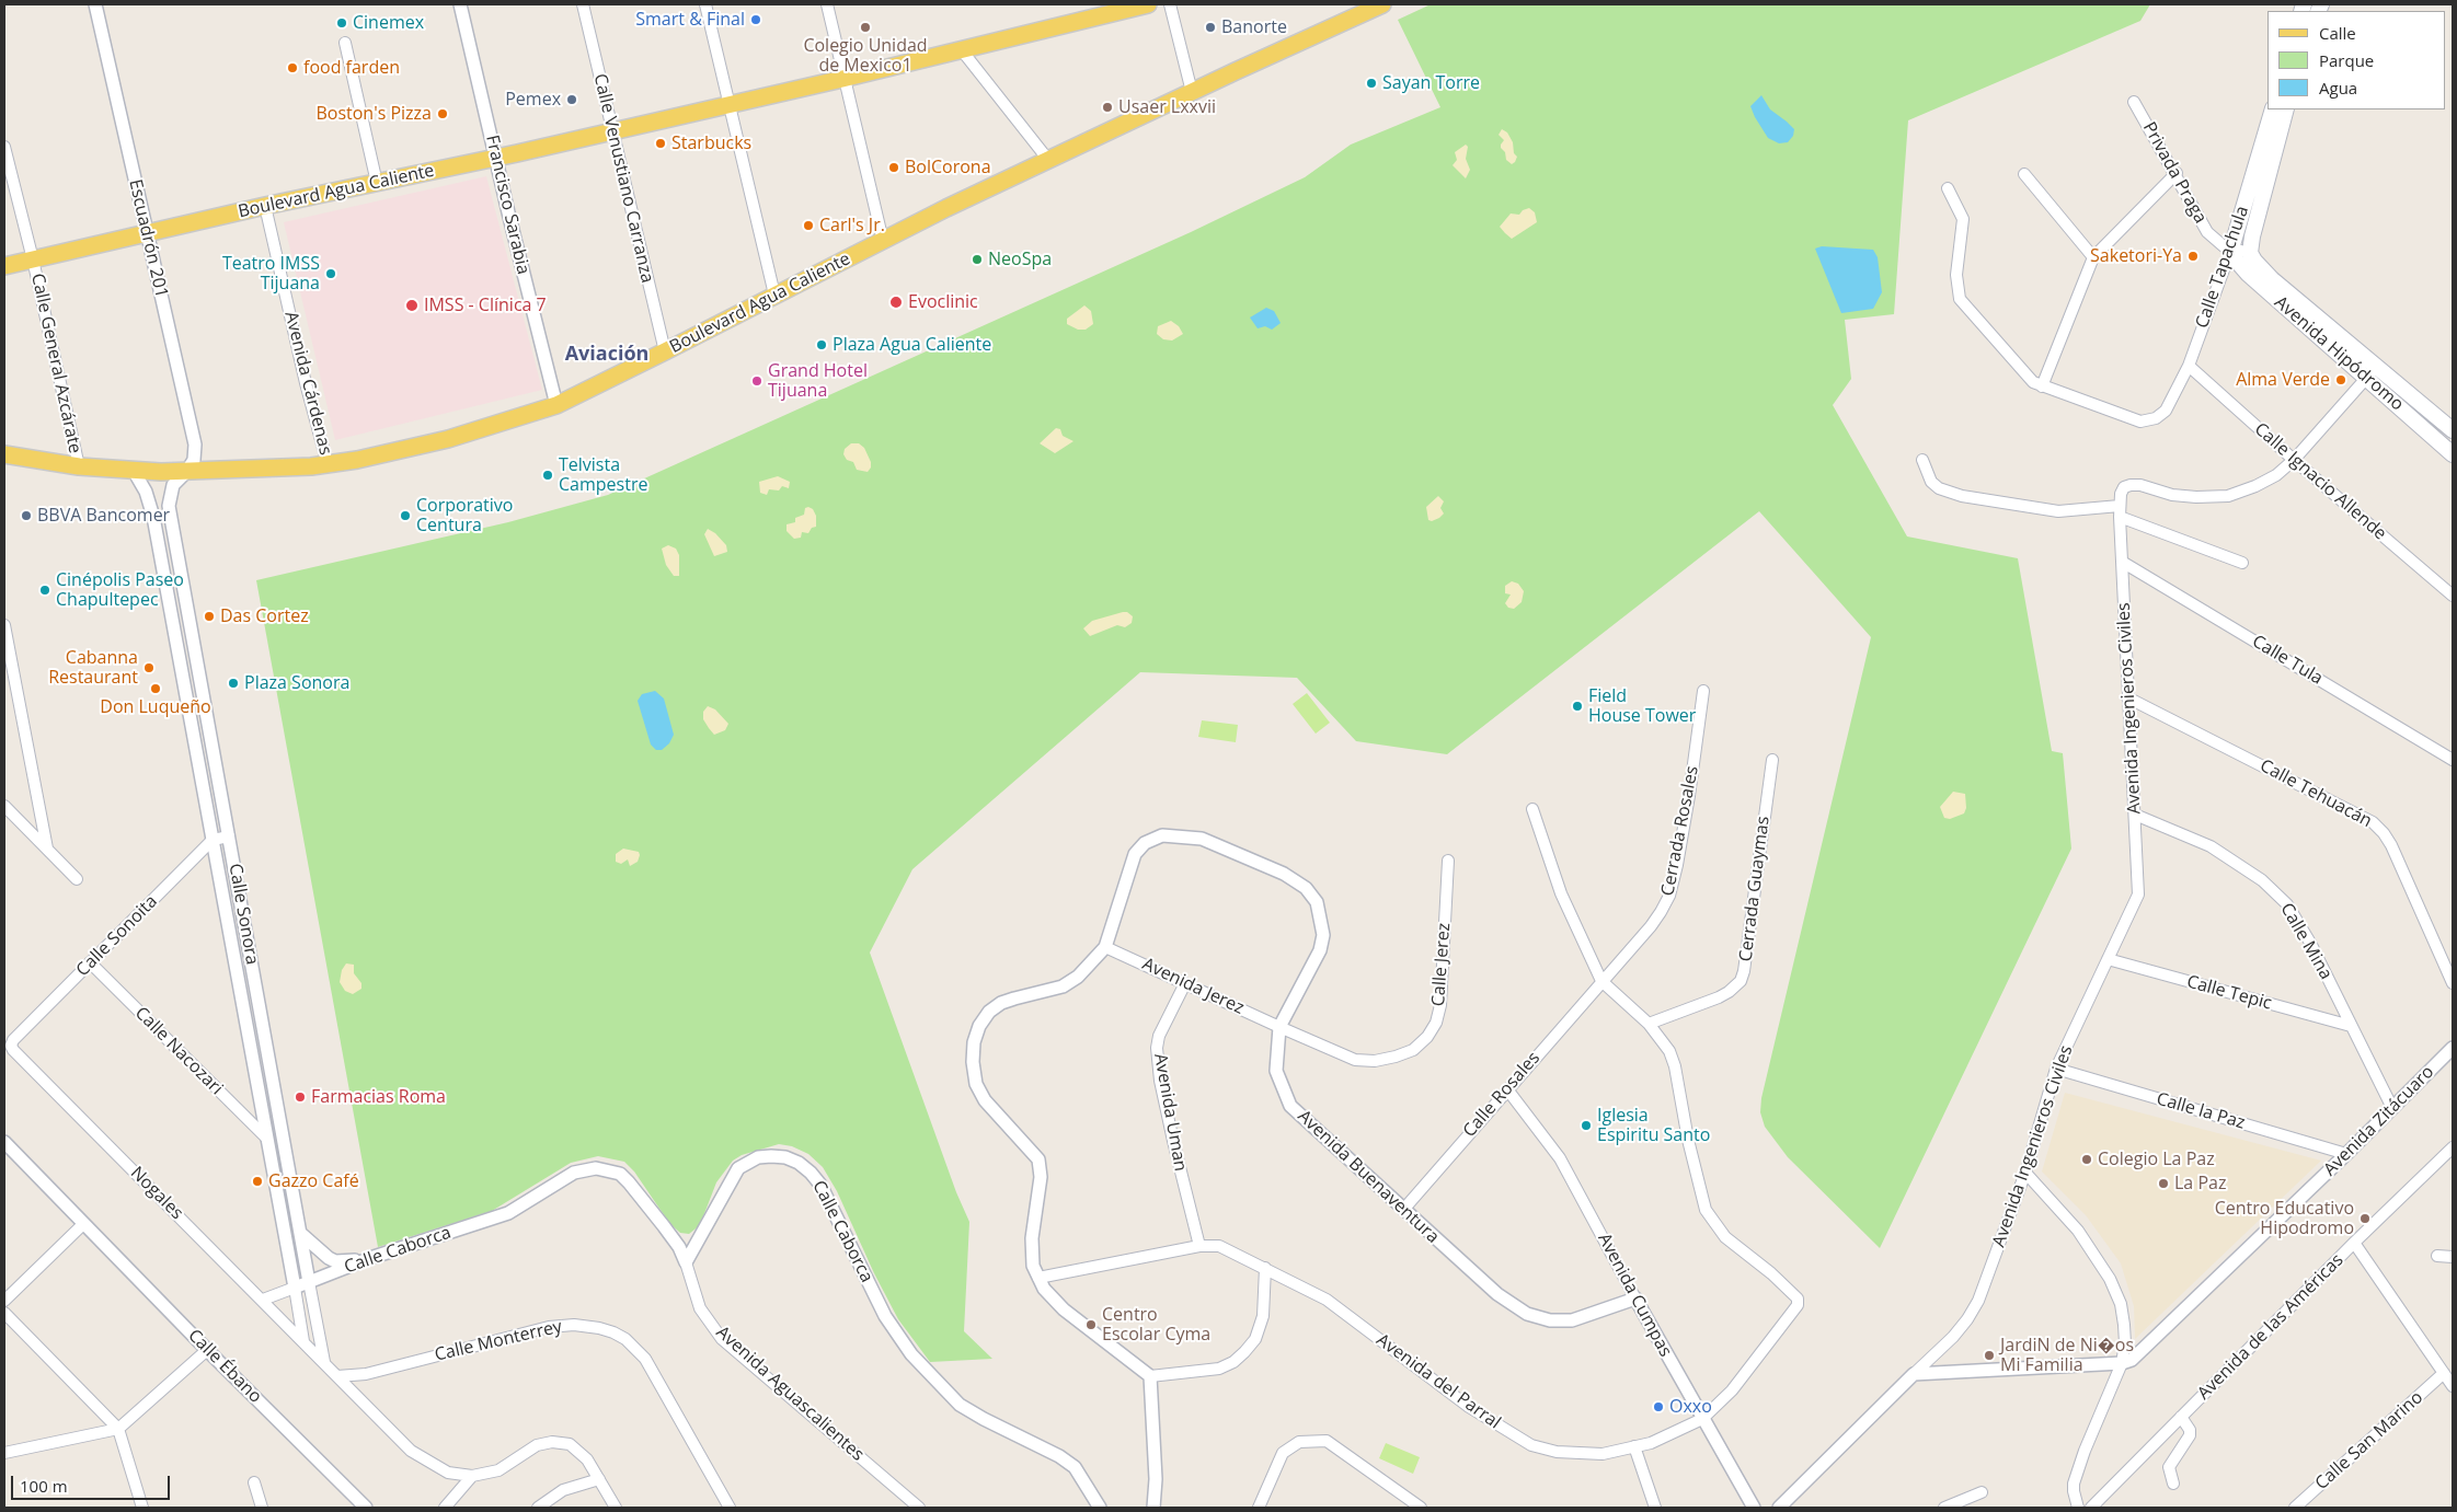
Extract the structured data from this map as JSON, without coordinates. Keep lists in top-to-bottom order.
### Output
{
  "streets": {
    "main road": ["Boulevard Agua Caliente", "Calle Tapachula", "Avenida Hipódromo"],
    "street": [
      "Privada Praga",
      "Calle Venustiano Carranza",
      "Francisco Sarabia",
      "Escuadrón 201",
      "Calle General Azcárate",
      "Avenida Cárdenas",
      "Calle Ignacio Allende",
      "Calle Tula",
      "Avenida Ingenieros Civiles",
      "Calle Tehuacán",
      "Cerrada Rosales",
      "Cerrada Guaymas",
      "Calle Sonora",
      "Calle Sonoita",
      "Calle Mina",
      "Calle Jerez",
      "Avenida Jerez",
      "Calle Tepic",
      "Calle Nacozari",
      "Calle Rosales",
      "Calle la Paz",
      "Avenida Uman",
      "Avenida Zitácuaro",
      "Avenida Buenaventura",
      "Nogales",
      "Calle Caborca",
      "Avenida Cumpas",
      "Avenida de las Américas",
      "Calle Monterrey",
      "Calle Ébano",
      "Avenida del Parral",
      "Avenida Aguascalientes",
      "Calle San Marino"
    ]
  },
  "crossings": [
    ["Privada Praga", "Calle Tapachula"],
    ["Privada Praga", "Avenida Hipódromo"],
    ["Calle Venustiano Carranza", "Boulevard Agua Caliente"],
    ["Boulevard Agua Caliente", "Francisco Sarabia"],
    ["Boulevard Agua Caliente", "Escuadrón 201"],
    ["Boulevard Agua Caliente", "Calle General Azcárate"],
    ["Boulevard Agua Caliente", "Avenida Cárdenas"],
    ["Boulevard Agua Caliente", "Calle Sonora"],
    ["Escuadrón 201", "Calle Sonora"],
    ["Calle Tapachula", "Avenida Hipódromo"],
    ["Calle Tapachula", "Calle Ignacio Allende"],
    ["Calle Ignacio Allende", "Avenida Ingenieros Civiles"],
    ["Calle Tula", "Avenida Ingenieros Civiles"],
    ["Avenida Ingenieros Civiles", "Calle Tehuacán"],
    ["Avenida Ingenieros Civiles", "Calle Mina"],
    ["Avenida Ingenieros Civiles", "Calle Tepic"],
    ["Avenida Ingenieros Civiles", "Calle la Paz"],
    ["Avenida Ingenieros Civiles", "Avenida Zitácuaro"],
    ["Cerrada Rosales", "Calle Rosales"],
    ["Cerrada Rosales", "Avenida del Parral"],
    ["Cerrada Guaymas", "Avenida del Parral"],
    ["Calle Sonora", "Calle Sonoita"],
    ["Calle Sonora", "Calle Nacozari"],
    ["Calle Sonora", "Nogales"],
    ["Calle Sonora", "Calle Caborca"],
    ["Calle Sonoita", "Calle Nacozari"],
    ["Calle Sonoita", "Nogales"],
    ["Calle Mina", "Calle Tepic"],
    ["Calle Mina", "Avenida Zitácuaro"],
    ["Calle Jerez", "Avenida Jerez"],
    ["Calle Jerez", "Avenida Buenaventura"],
    ["Avenida Jerez", "Avenida Uman"],
    ["Avenida Jerez", "Avenida Buenaventura"],
    ["Calle Rosales", "Avenida Buenaventura"],
    ["Calle Rosales", "Avenida Cumpas"],
    ["Calle Rosales", "Avenida del Parral"],
    ["Calle la Paz", "Avenida Zitácuaro"],
    ["Avenida Uman", "Avenida del Parral"],
    ["Avenida Buenaventura", "Avenida Cumpas"],
    ["Avenida Buenaventura", "Avenida del Parral"],
    ["Nogales", "Calle Caborca"],
    ["Nogales", "Calle Monterrey"],
    ["Calle Caborca", "Avenida Aguascalientes"],
    ["Avenida Cumpas", "Avenida del Parral"]
  ],
  "districts": ["Aviación"],
  "places": [
    "Smart & Final",
    "Cinemex",
    "Colegio Unidad de Mexico1",
    "Banorte",
    "food farden",
    "Sayan Torre",
    "Pemex",
    "Usaer Lxxvii",
    "Boston's Pizza",
    "Starbucks",
    "BolCorona",
    "Carl's Jr.",
    "Saketori-Ya",
    "NeoSpa",
    "Teatro IMSS Tijuana",
    "Evoclinic",
    "IMSS - Clínica 7",
    "Plaza Agua Caliente",
    "Alma Verde",
    "Grand Hotel Tijuana",
    "Telvista Campestre",
    "BBVA Bancomer",
    "Corporativo Centura",
    "Cinépolis Paseo Chapultepec",
    "Das Cortez",
    "Cabanna Restaurant",
    "Plaza Sonora",
    "Don Luqueño",
    "Field House Tower",
    "Farmacias Roma",
    "Iglesia Espiritu Santo",
    "Colegio La Paz",
    "Gazzo Café",
    "La Paz",
    "Centro Educativo Hipodromo",
    "Centro Escolar Cyma",
    "JardiN de Ni�os Mi Familia",
    "Oxxo"
  ],
  "legend": ["Calle", "Parque", "Agua"],
  "scale_bar": "100 m"
}
